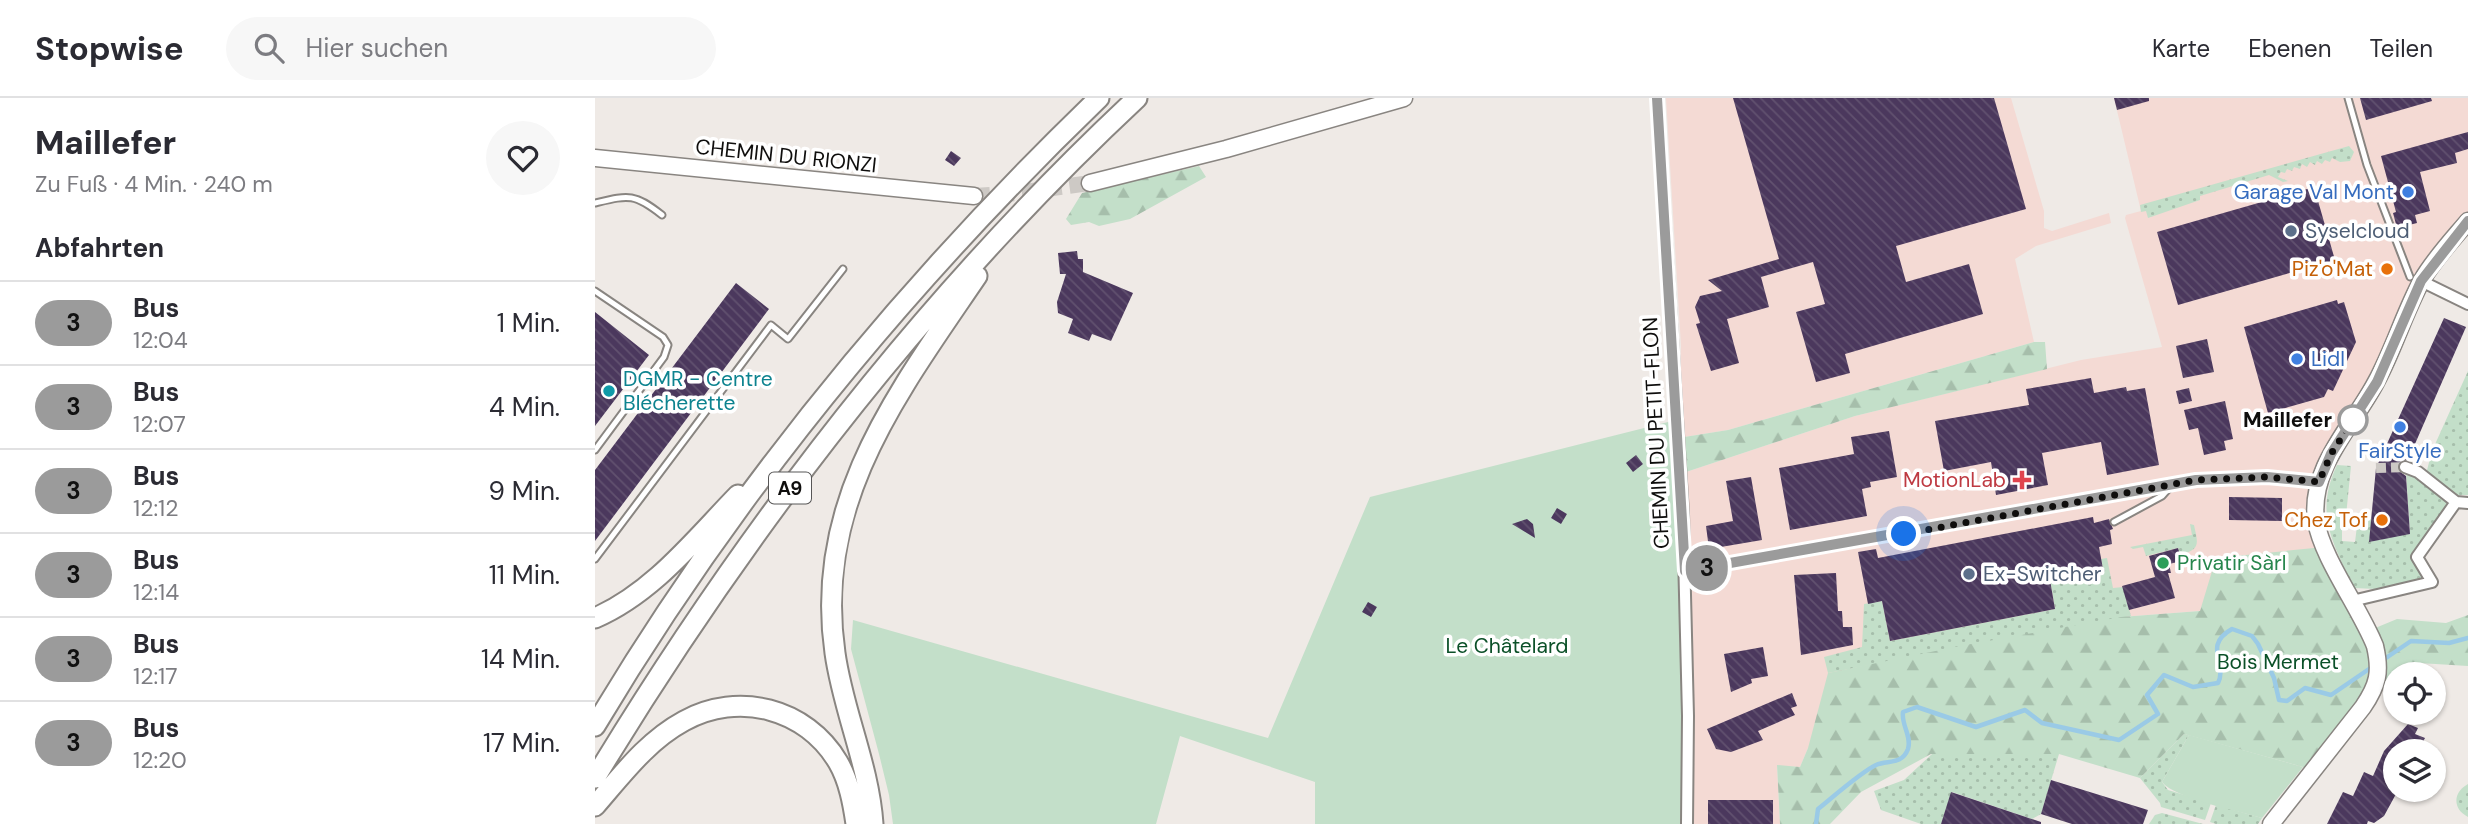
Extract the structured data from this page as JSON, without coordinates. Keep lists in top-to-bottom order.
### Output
{
  "streets": {
    "highway": ["A9"],
    "street": ["CHEMIN DU RIONZI", "CHEMIN DU PETIT-FLON"]
  },
  "parks": ["Le Châtelard", "Bois Mermet"],
  "places": {
    "other": [
      "Garage Val Mont",
      "Syselcloud",
      "Piz'o'Mat",
      "Lidl",
      "DGMR - Centre Blécherette",
      "Maillefer",
      "FairStyle",
      "Chez Tof",
      "Privatir Sàrl",
      "Ex-Switcher"
    ],
    "health": ["MotionLab"]
  },
  "lines": ["bus line 3"],
  "page": {
    "header": "Stopwise",
    "search": "Hier suchen",
    "nav": ["Karte", "Ebenen", "Teilen"],
    "heading": [
      ["Maillefer", "Zu Fuß · 4 Min. · 240 m"],
      "Abfahrten"
    ],
    "on_map": "3",
    "list": [
      {
        "mark": "3",
        "name": "Bus",
        "note": "12:04",
        "value": "1 Min."
      },
      {
        "mark": "3",
        "name": "Bus",
        "note": "12:07",
        "value": "4 Min."
      },
      {
        "mark": "3",
        "name": "Bus",
        "note": "12:12",
        "value": "9 Min."
      },
      {
        "mark": "3",
        "name": "Bus",
        "note": "12:14",
        "value": "11 Min."
      },
      {
        "mark": "3",
        "name": "Bus",
        "note": "12:17",
        "value": "14 Min."
      },
      {
        "mark": "3",
        "name": "Bus",
        "note": "12:20",
        "value": "17 Min."
      }
    ]
  }
}
